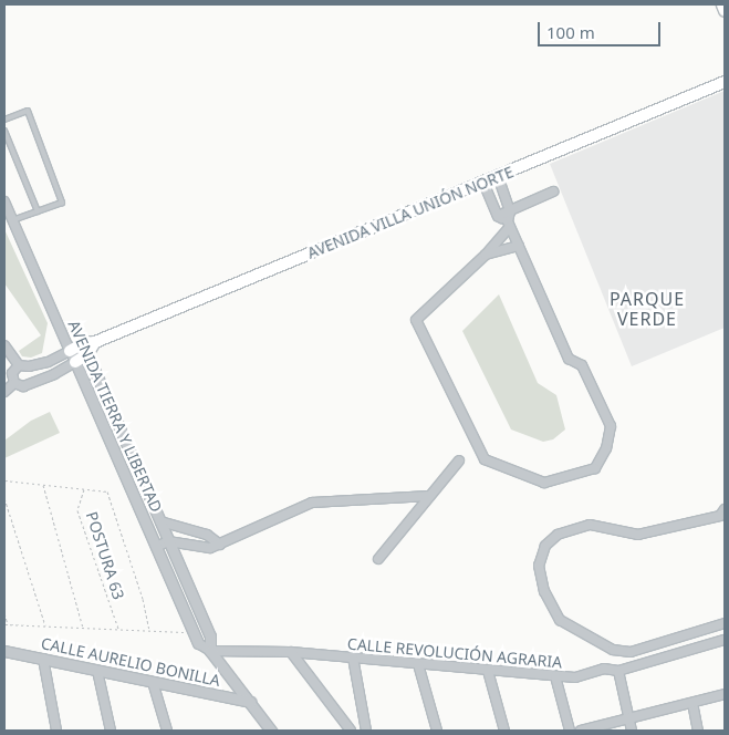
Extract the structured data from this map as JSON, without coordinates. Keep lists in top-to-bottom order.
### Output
{
  "streets": {
    "main road": ["AVENIDA VILLA UNIÓN NORTE"],
    "street": ["AVENIDA TIERRA Y LIBERTAD", "CALLE REVOLUCIÓN AGRARIA", "CALLE AURELIO BONILLA"],
    "path": ["POSTURA 63"]
  },
  "crossings": [
    ["AVENIDA VILLA UNIÓN NORTE", "AVENIDA TIERRA Y LIBERTAD"]
  ],
  "districts": ["PARQUE VERDE"],
  "scale_bar": "100 m"
}
